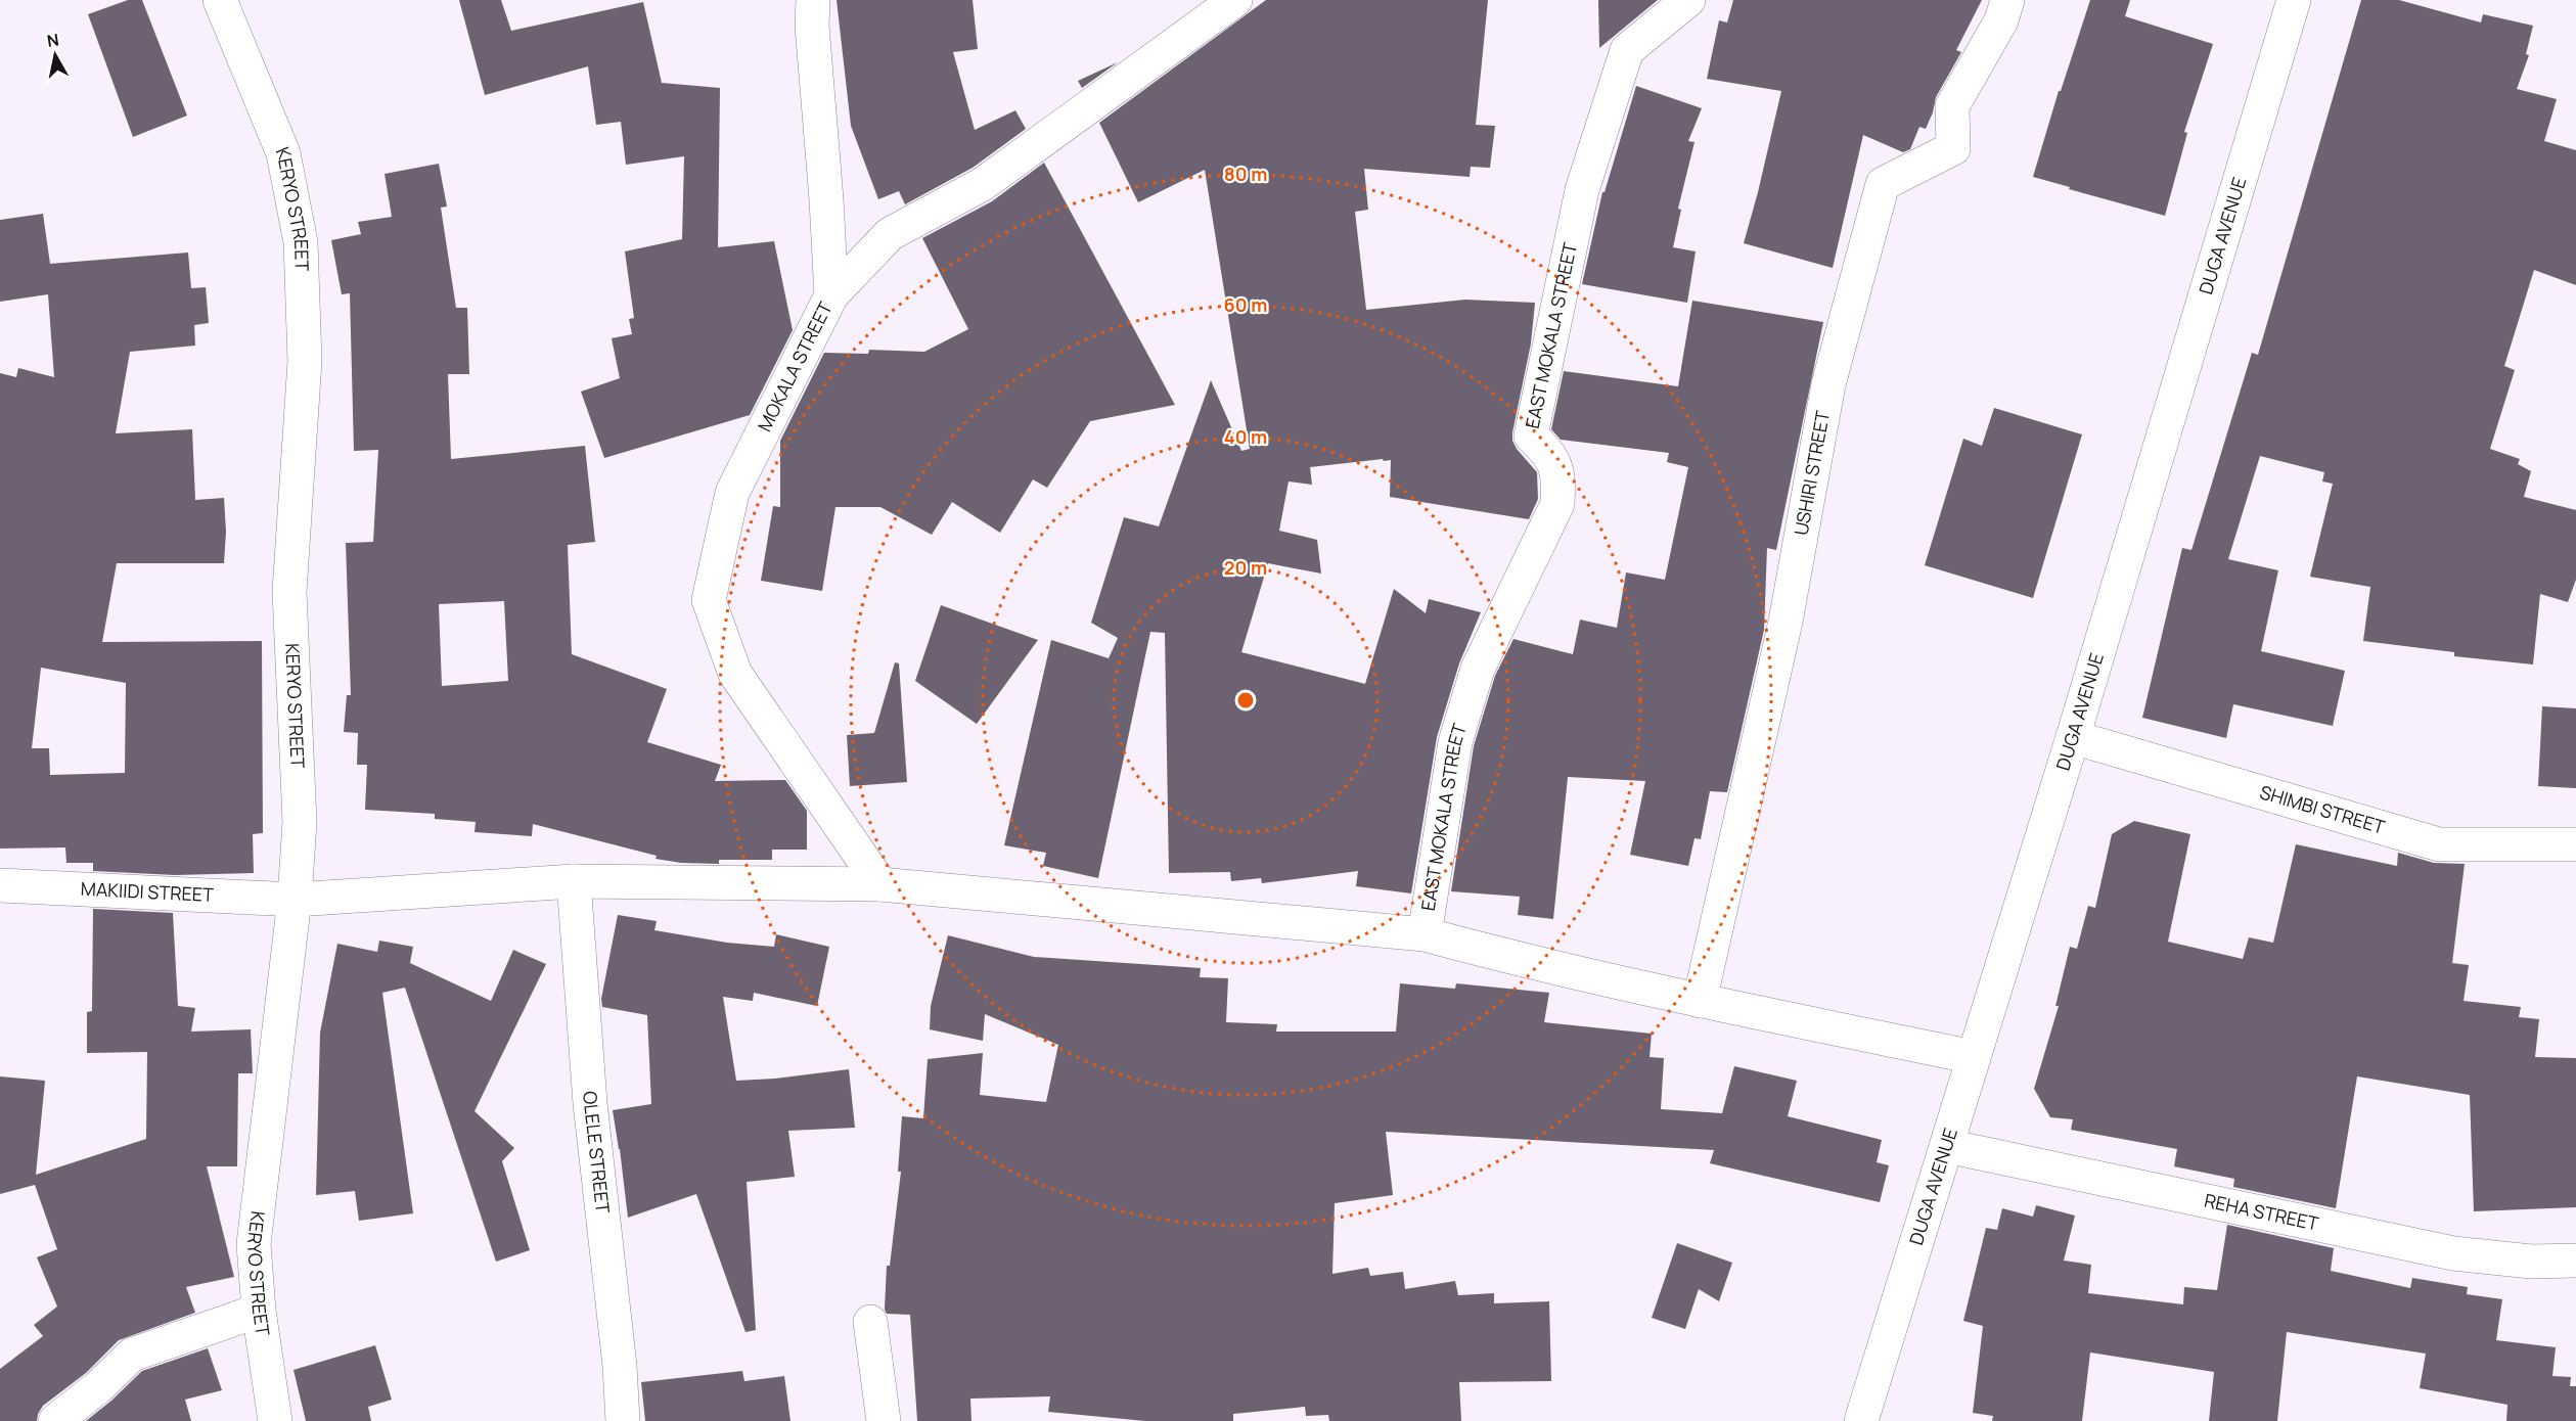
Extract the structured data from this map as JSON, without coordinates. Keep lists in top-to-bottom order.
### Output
{
  "streets": {
    "street": [
      "KERYO STREET",
      "DUGA AVENUE",
      "EAST MOKALA STREET",
      "MOKALA STREET",
      "USHIRI STREET",
      "SHIMBI STREET",
      "MAKIIDI STREET",
      "OLELE STREET",
      "REHA STREET"
    ]
  },
  "crossings": [
    ["KERYO STREET", "MAKIIDI STREET"],
    ["DUGA AVENUE", "SHIMBI STREET"],
    ["DUGA AVENUE", "MAKIIDI STREET"],
    ["DUGA AVENUE", "REHA STREET"],
    ["EAST MOKALA STREET", "MAKIIDI STREET"],
    ["MOKALA STREET", "MAKIIDI STREET"],
    ["USHIRI STREET", "MAKIIDI STREET"],
    ["MAKIIDI STREET", "OLELE STREET"]
  ],
  "north": "top",
  "rings": [
    "80 m",
    "60 m",
    "40 m",
    "20 m"
  ]
}
